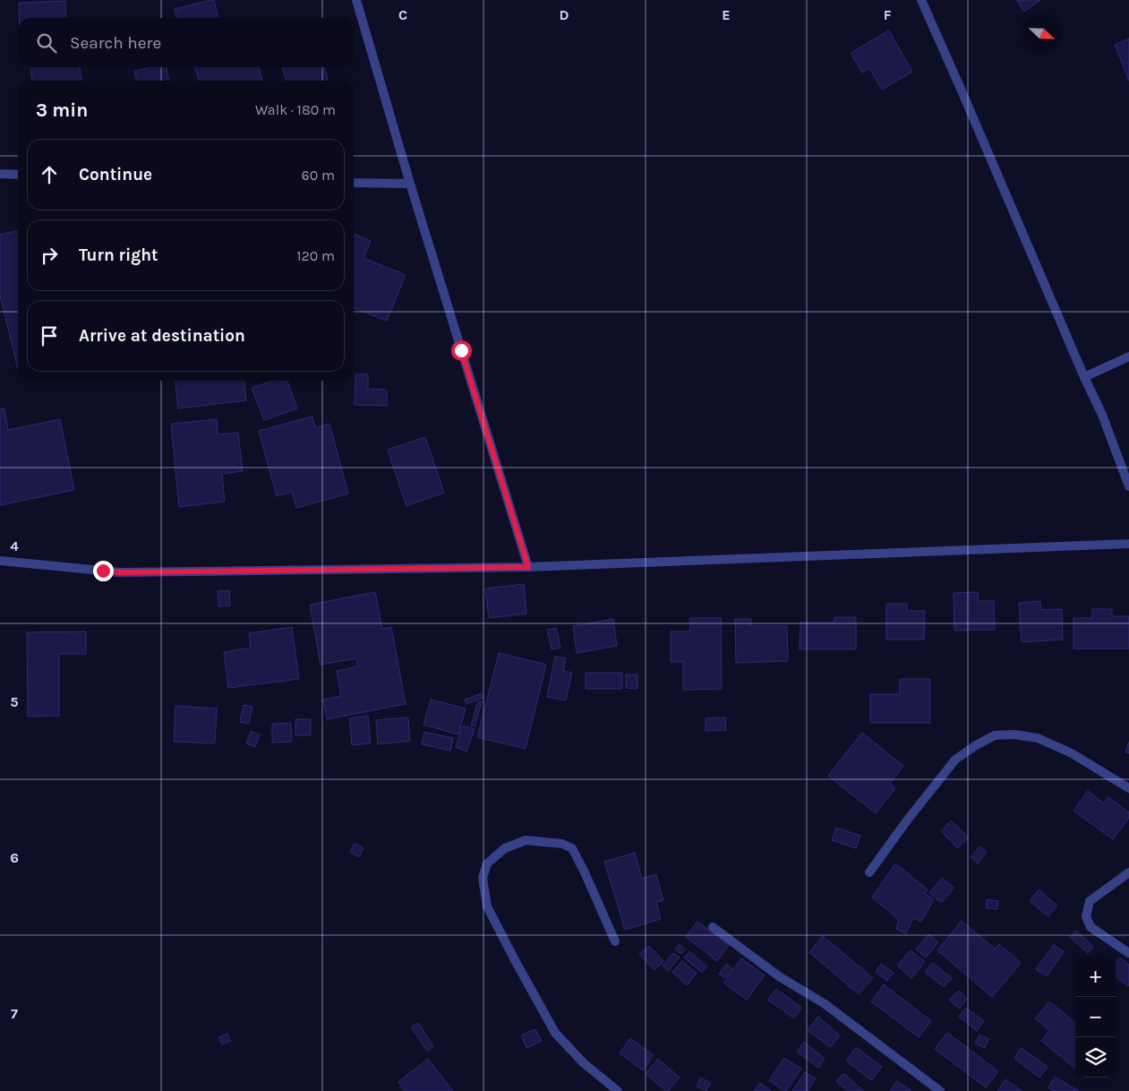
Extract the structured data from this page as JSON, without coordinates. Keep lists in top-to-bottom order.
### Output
{
  "north": "bottom right",
  "page": {
    "search": "Search here",
    "heading": ["3 min", "Walk · 180 m"],
    "list": [
      ["Continue", "60 m"],
      ["Turn right", "120 m"],
      "Arrive at destination"
    ],
    "map_buttons": ["+", "−"]
  },
  "grid": {
    "columns": [
      "C",
      "D",
      "E",
      "F"
    ],
    "rows": [
      "4",
      "5",
      "6",
      "7"
    ]
  }
}
